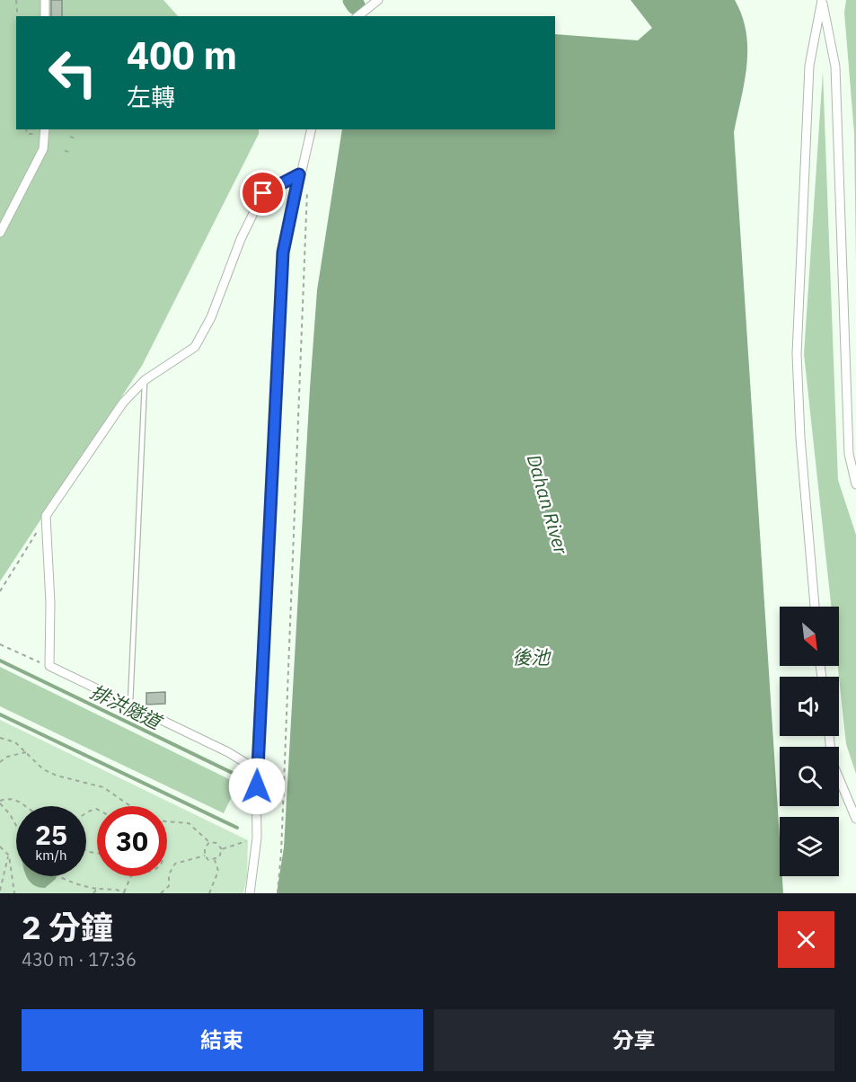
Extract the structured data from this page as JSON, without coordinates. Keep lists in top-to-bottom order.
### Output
{
  "water": ["Dahan River", "後池", "排洪隧道"],
  "north": "bottom right",
  "page": {
    "turn": ["400 m", "左轉"],
    "speed": "25 km/h",
    "limit": "30",
    "heading": ["2 分鐘", "430 m · 17:36"],
    "buttons": ["結束", "分享"]
  }
}
